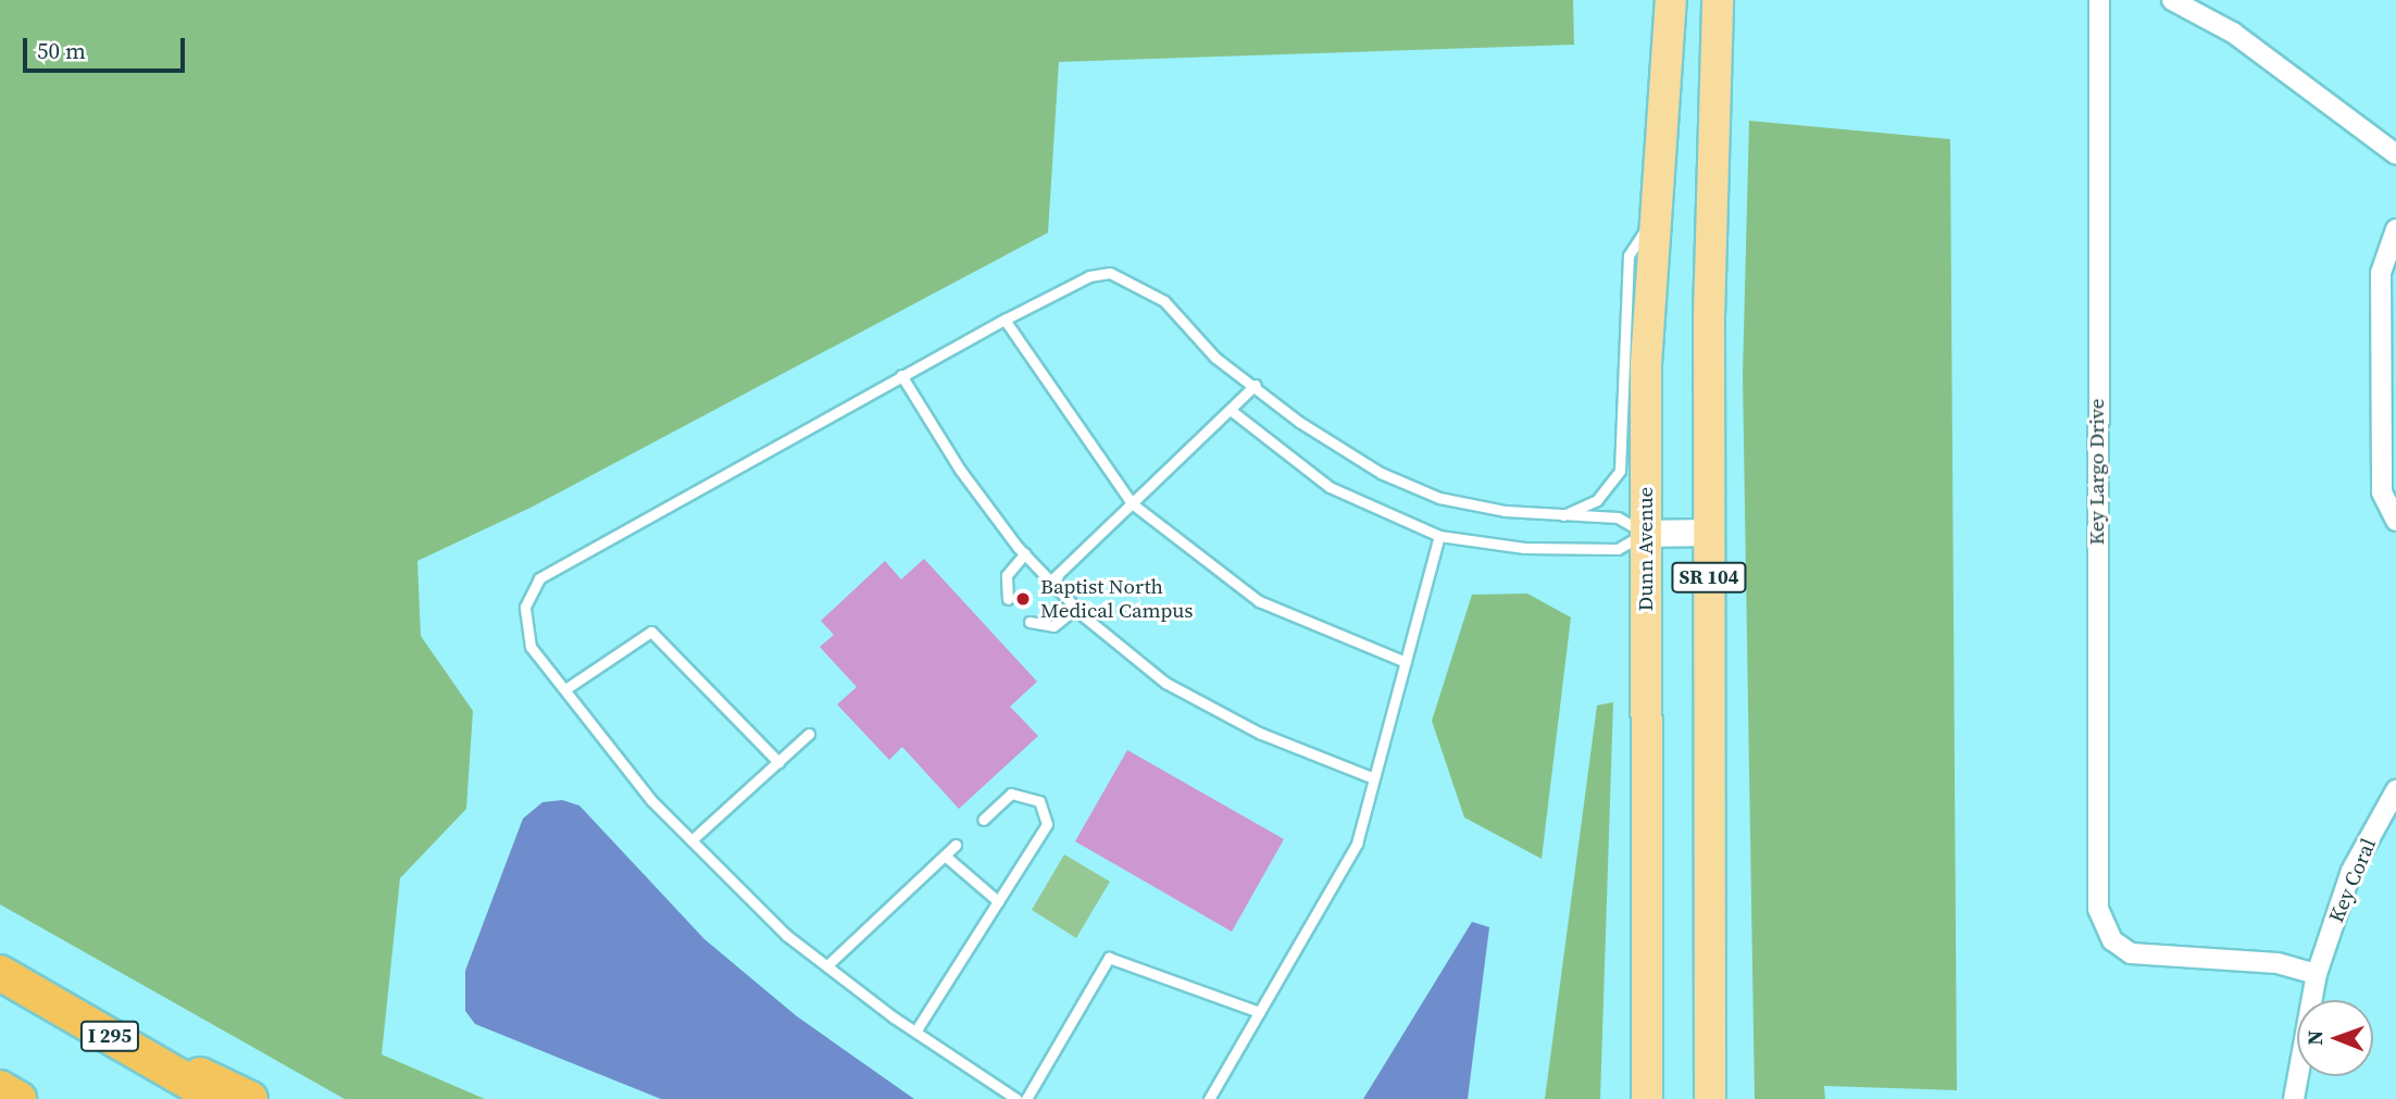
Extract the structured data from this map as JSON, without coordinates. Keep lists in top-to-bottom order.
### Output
{
  "streets": {
    "highway": ["I 295"],
    "main road": ["Dunn Avenue", "SR 104"],
    "street": ["Key Largo Drive", "Key Coral"]
  },
  "crossings": [
    ["Key Largo Drive", "Key Coral"]
  ],
  "places": ["Baptist North Medical Campus"],
  "scale_bar": "50 m",
  "north": "left"
}
